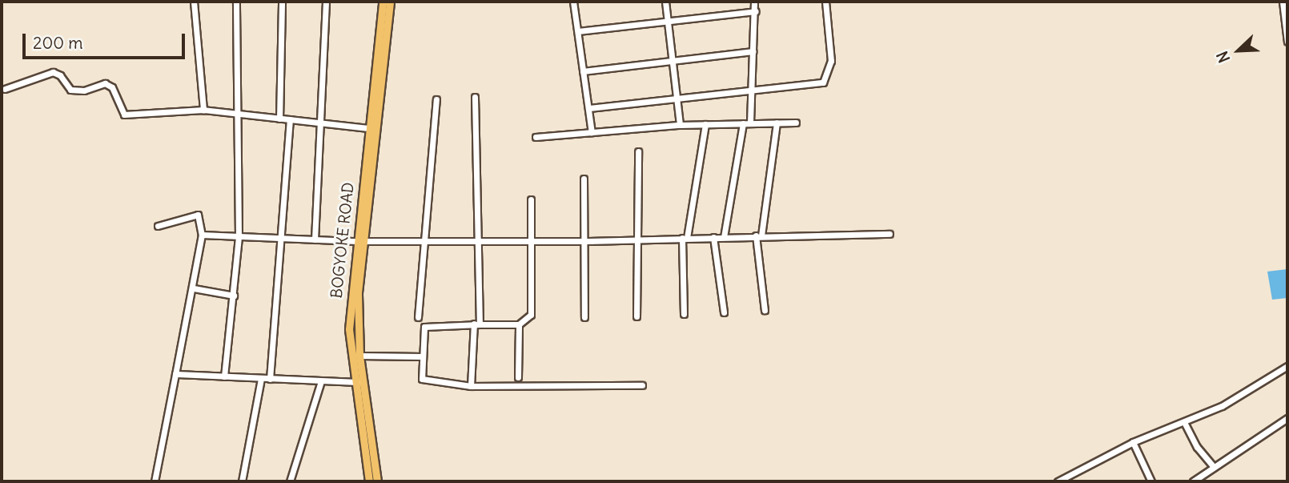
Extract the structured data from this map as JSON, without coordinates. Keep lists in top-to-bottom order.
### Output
{
  "streets": {
    "main road": ["BOGYOKE ROAD"]
  },
  "scale_bar": "200 m",
  "north": "bottom left"
}
